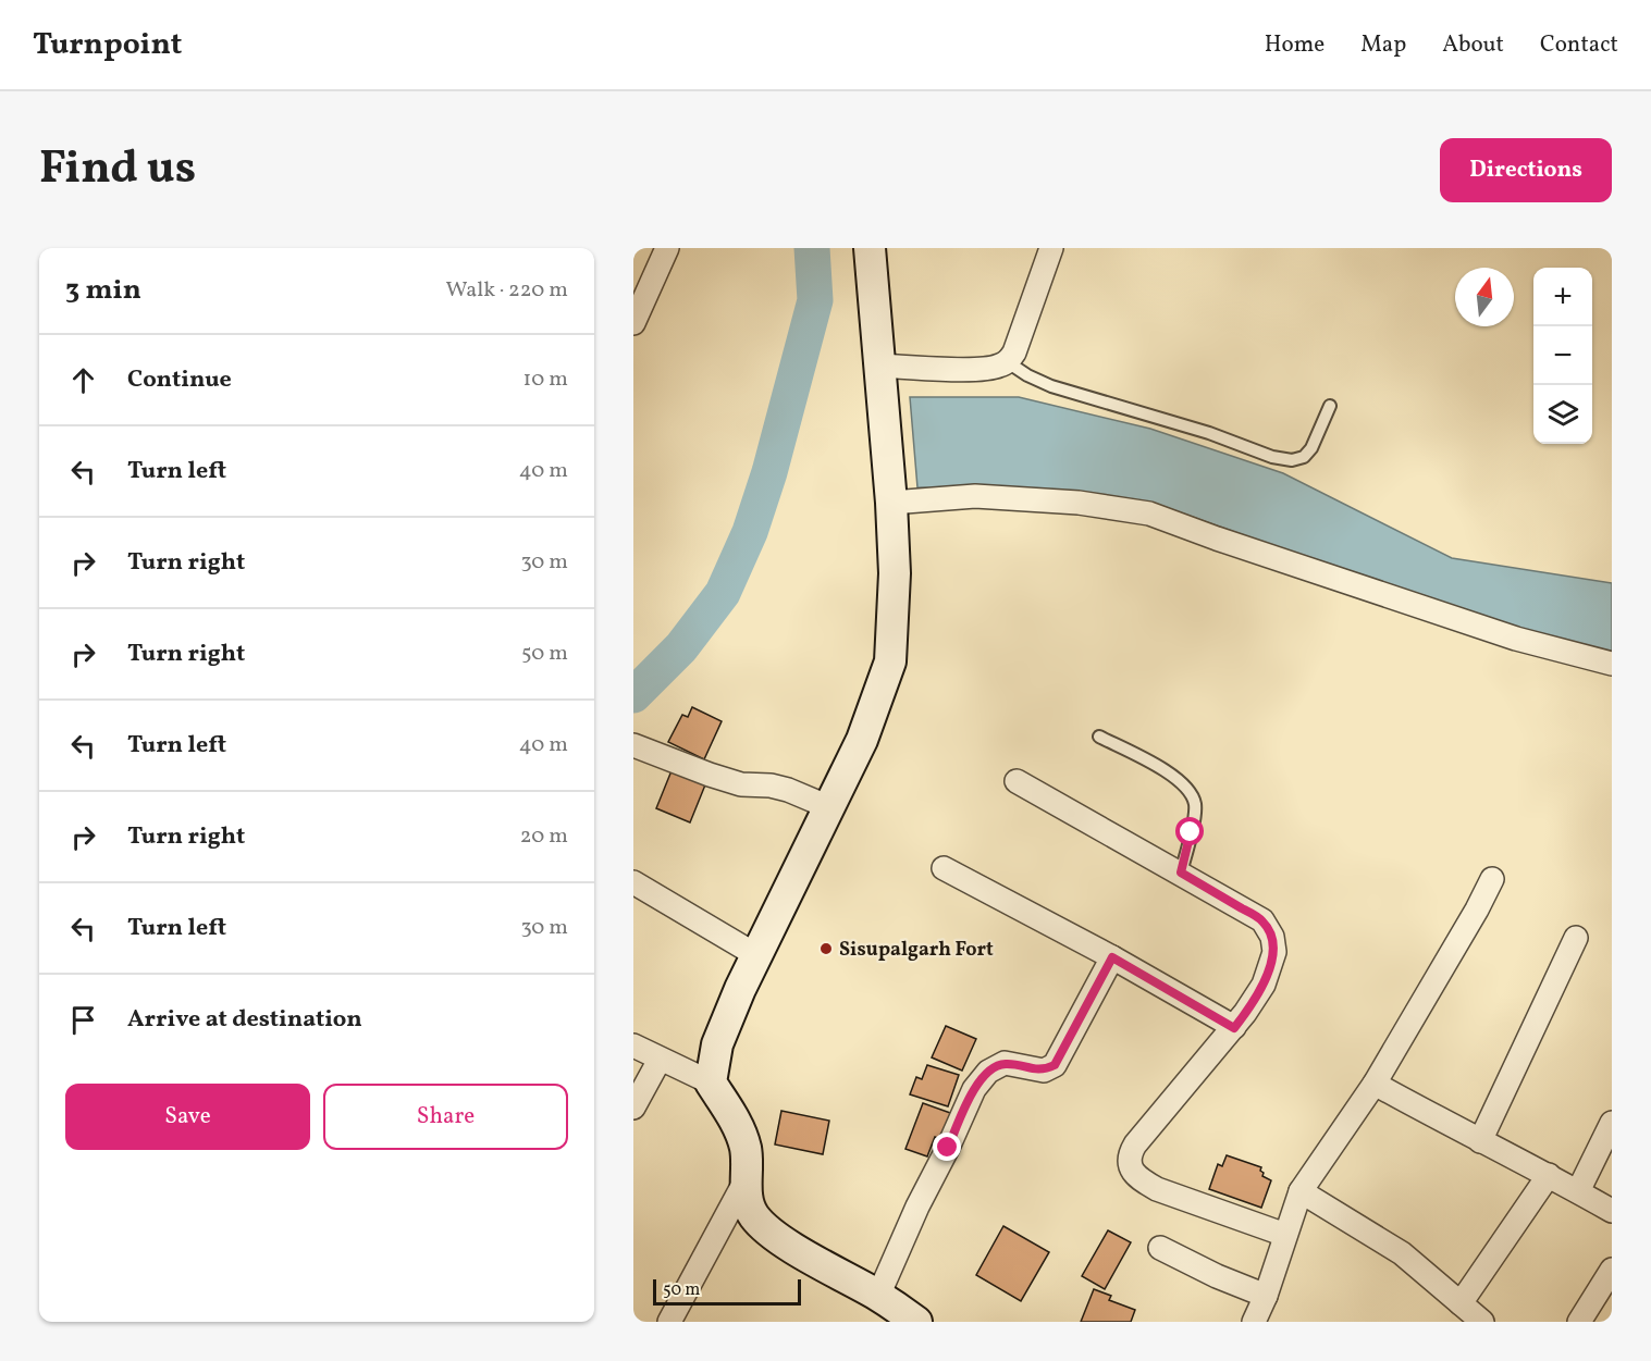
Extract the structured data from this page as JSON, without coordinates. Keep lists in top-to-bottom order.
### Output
{
  "places": ["Sisupalgarh Fort"],
  "scale_bar": "50 m",
  "north": "top",
  "page": {
    "header": "Turnpoint",
    "nav": [
      "Home",
      "Map",
      "About",
      "Contact"
    ],
    "title": "Find us",
    "buttons": [
      "Directions",
      ["Save", "Share"]
    ],
    "heading": ["3 min", "Walk · 220 m"],
    "map_buttons": ["+", "−"],
    "list": [
      ["Continue", "10 m"],
      ["Turn left", "40 m"],
      ["Turn right", "30 m"],
      ["Turn right", "50 m"],
      ["Turn left", "40 m"],
      ["Turn right", "20 m"],
      ["Turn left", "30 m"],
      "Arrive at destination"
    ],
    "scale": "50 m"
  }
}
